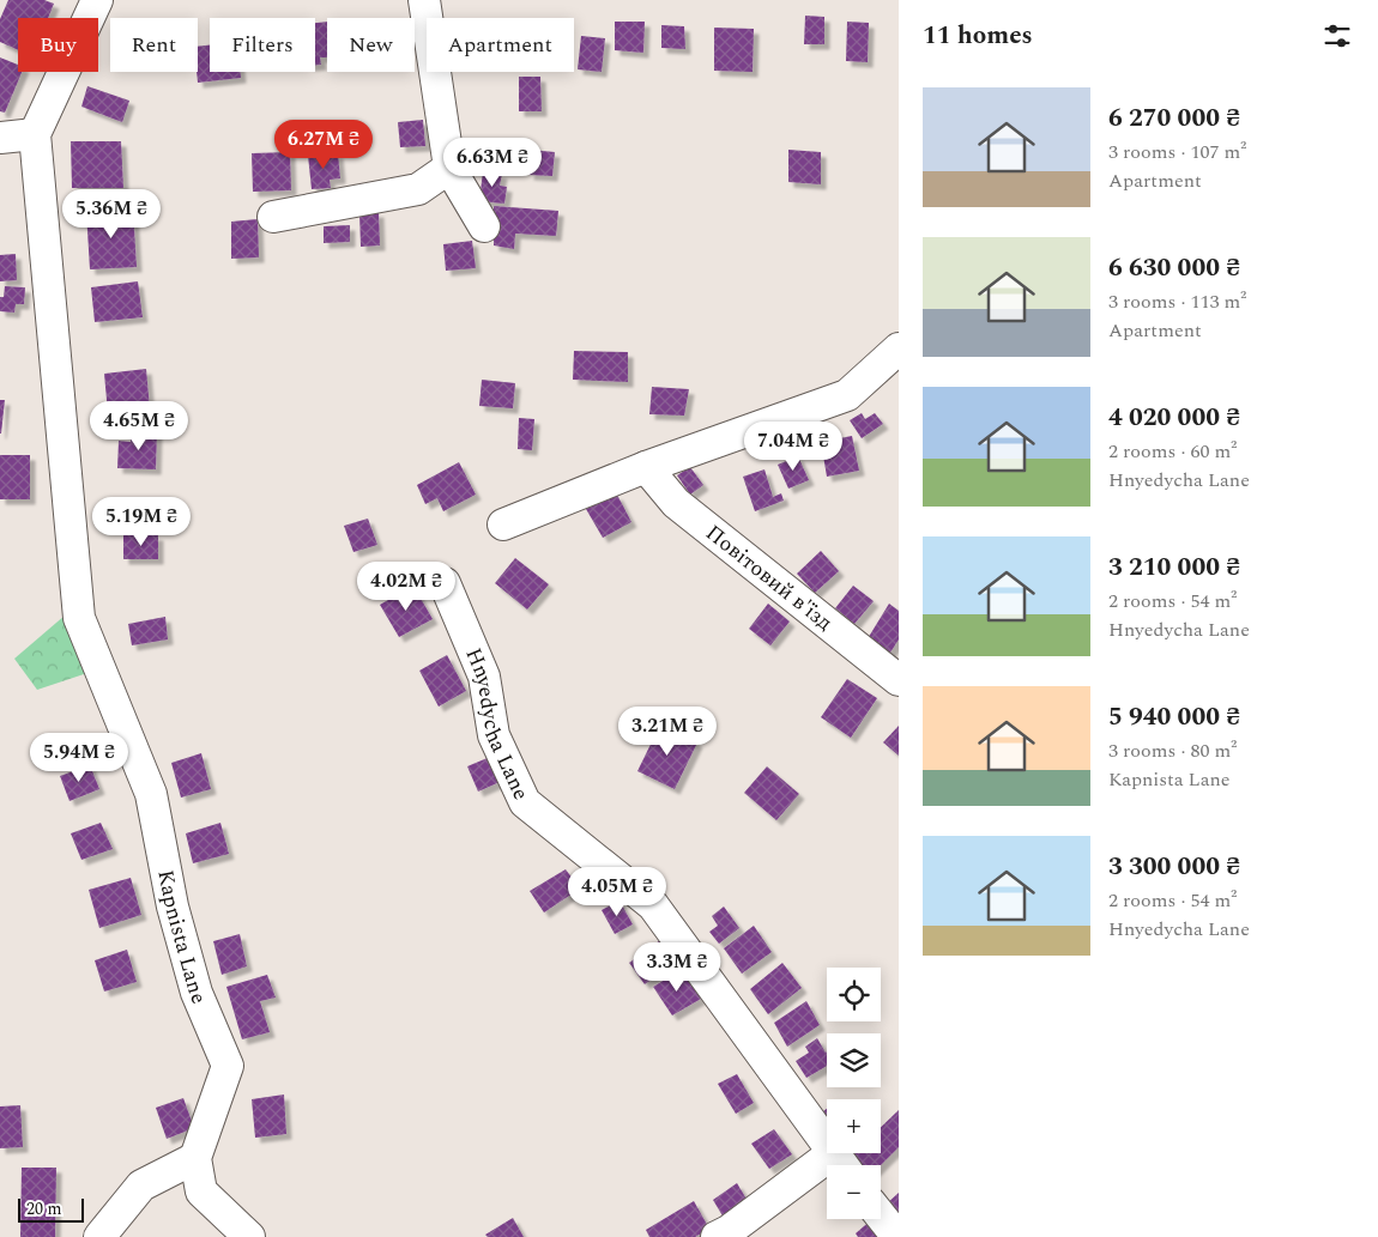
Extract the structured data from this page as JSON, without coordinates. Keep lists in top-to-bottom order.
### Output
{
  "streets": {
    "street": ["Повітовий в'їзд", "Hnyedycha Lane", "Kapnista Lane"]
  },
  "scale_bar": "20 m",
  "page": {
    "heading": "11 homes",
    "chip": [
      "Buy",
      "Rent",
      "Filters",
      "New",
      "Apartment"
    ],
    "list": [
      {
        "name": "6 270 000 ₴",
        "note": "3 rooms · 107 m² · Apartment"
      },
      {
        "name": "6 630 000 ₴",
        "note": "3 rooms · 113 m² · Apartment"
      },
      {
        "name": "4 020 000 ₴",
        "note": "2 rooms · 60 m² · Hnyedycha Lane"
      },
      {
        "name": "3 210 000 ₴",
        "note": "2 rooms · 54 m² · Hnyedycha Lane"
      },
      {
        "name": "5 940 000 ₴",
        "note": "3 rooms · 80 m² · Kapnista Lane"
      },
      {
        "name": "3 300 000 ₴",
        "note": "2 rooms · 54 m² · Hnyedycha Lane"
      }
    ],
    "price": [
      "6.27M ₴",
      "6.63M ₴",
      "5.36M ₴",
      "4.65M ₴",
      "7.04M ₴",
      "5.19M ₴",
      "4.02M ₴",
      "3.21M ₴",
      "5.94M ₴",
      "4.05M ₴",
      "3.3M ₴"
    ],
    "map_buttons": ["+", "−"],
    "scale": "20 m"
  }
}
